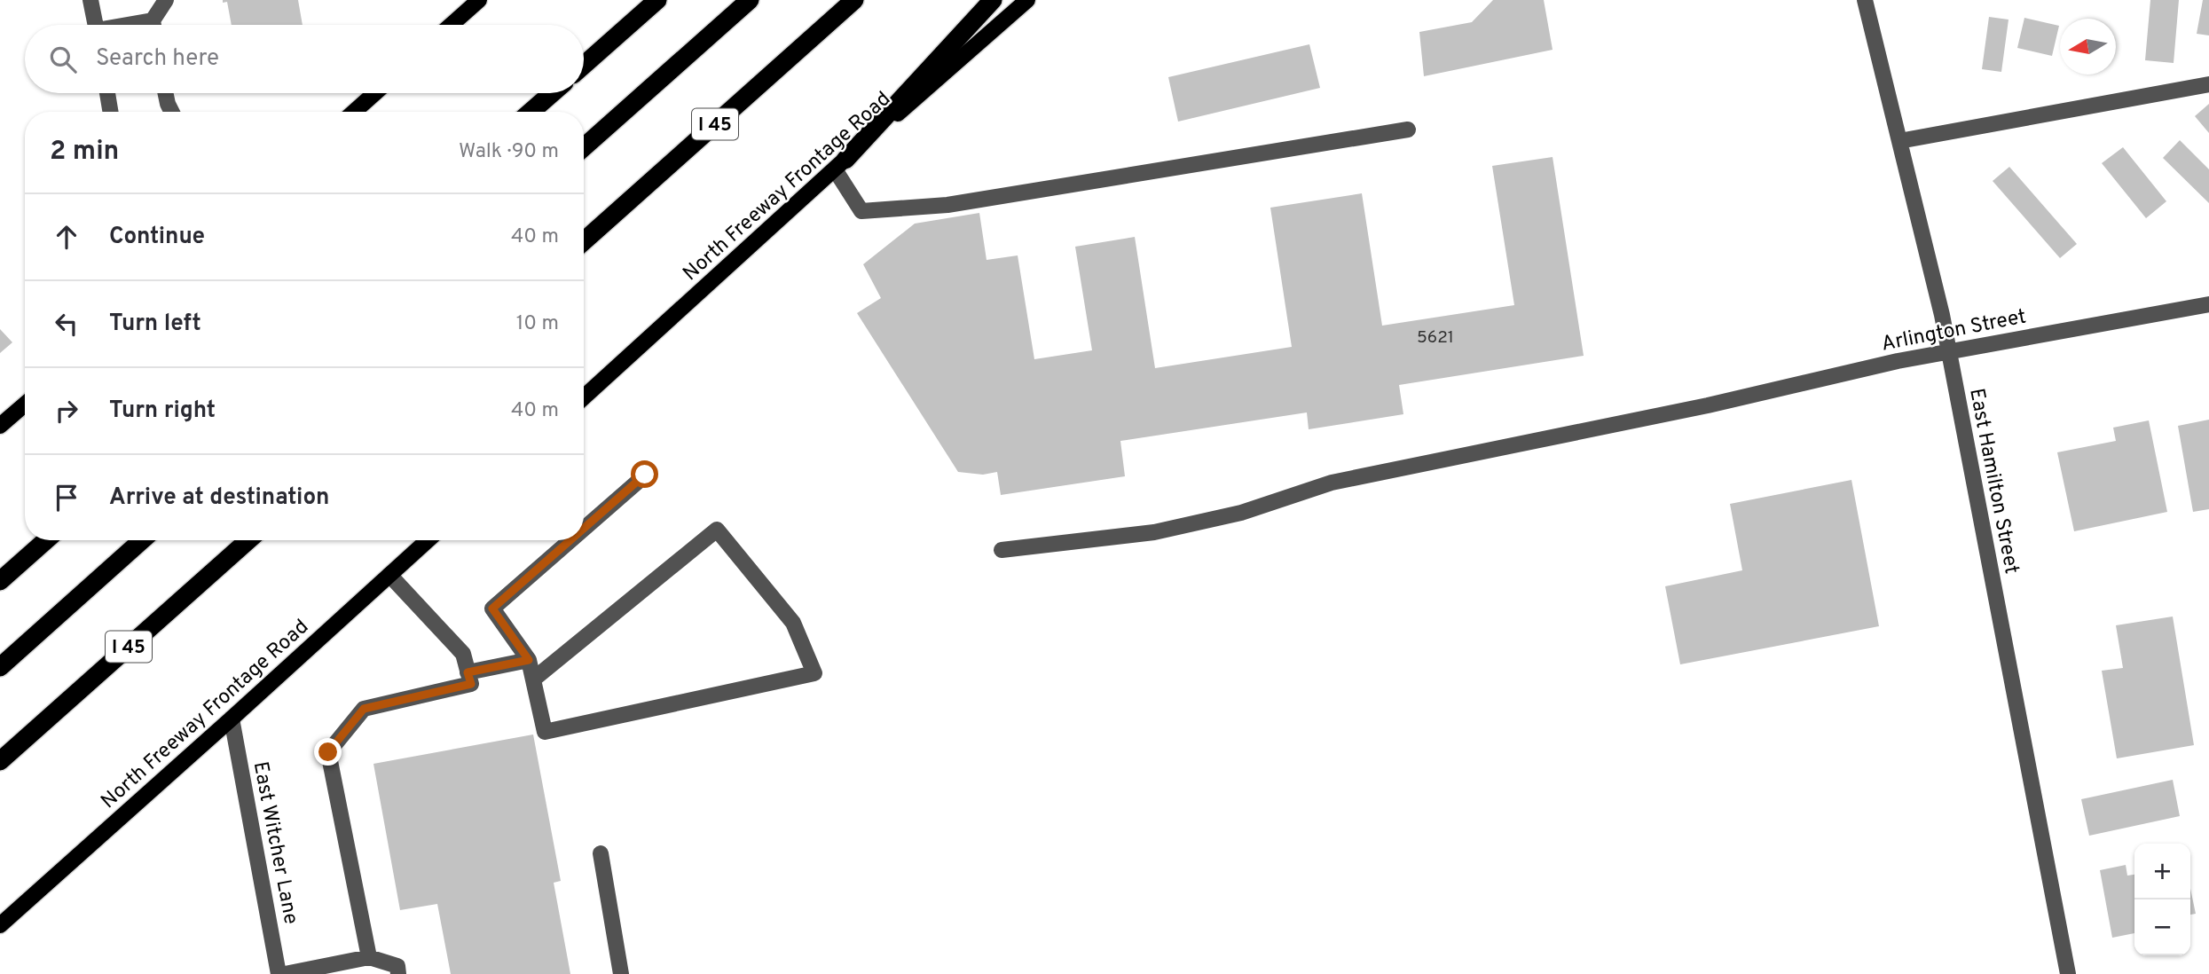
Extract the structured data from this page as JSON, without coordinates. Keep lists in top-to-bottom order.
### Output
{
  "streets": {
    "highway": ["I 45"],
    "main road": ["North Freeway Frontage Road"],
    "street": ["Arlington Street", "East Hamilton Street", "East Witcher Lane"]
  },
  "crossings": [
    ["North Freeway Frontage Road", "East Witcher Lane"],
    ["Arlington Street", "East Hamilton Street"]
  ],
  "house_numbers": ["5621"],
  "north": "left",
  "page": {
    "search": "Search here",
    "heading": ["2 min", "Walk · 90 m"],
    "list": [
      ["Continue", "40 m"],
      ["Turn left", "10 m"],
      ["Turn right", "40 m"],
      "Arrive at destination"
    ],
    "map_buttons": ["+", "−"]
  }
}
